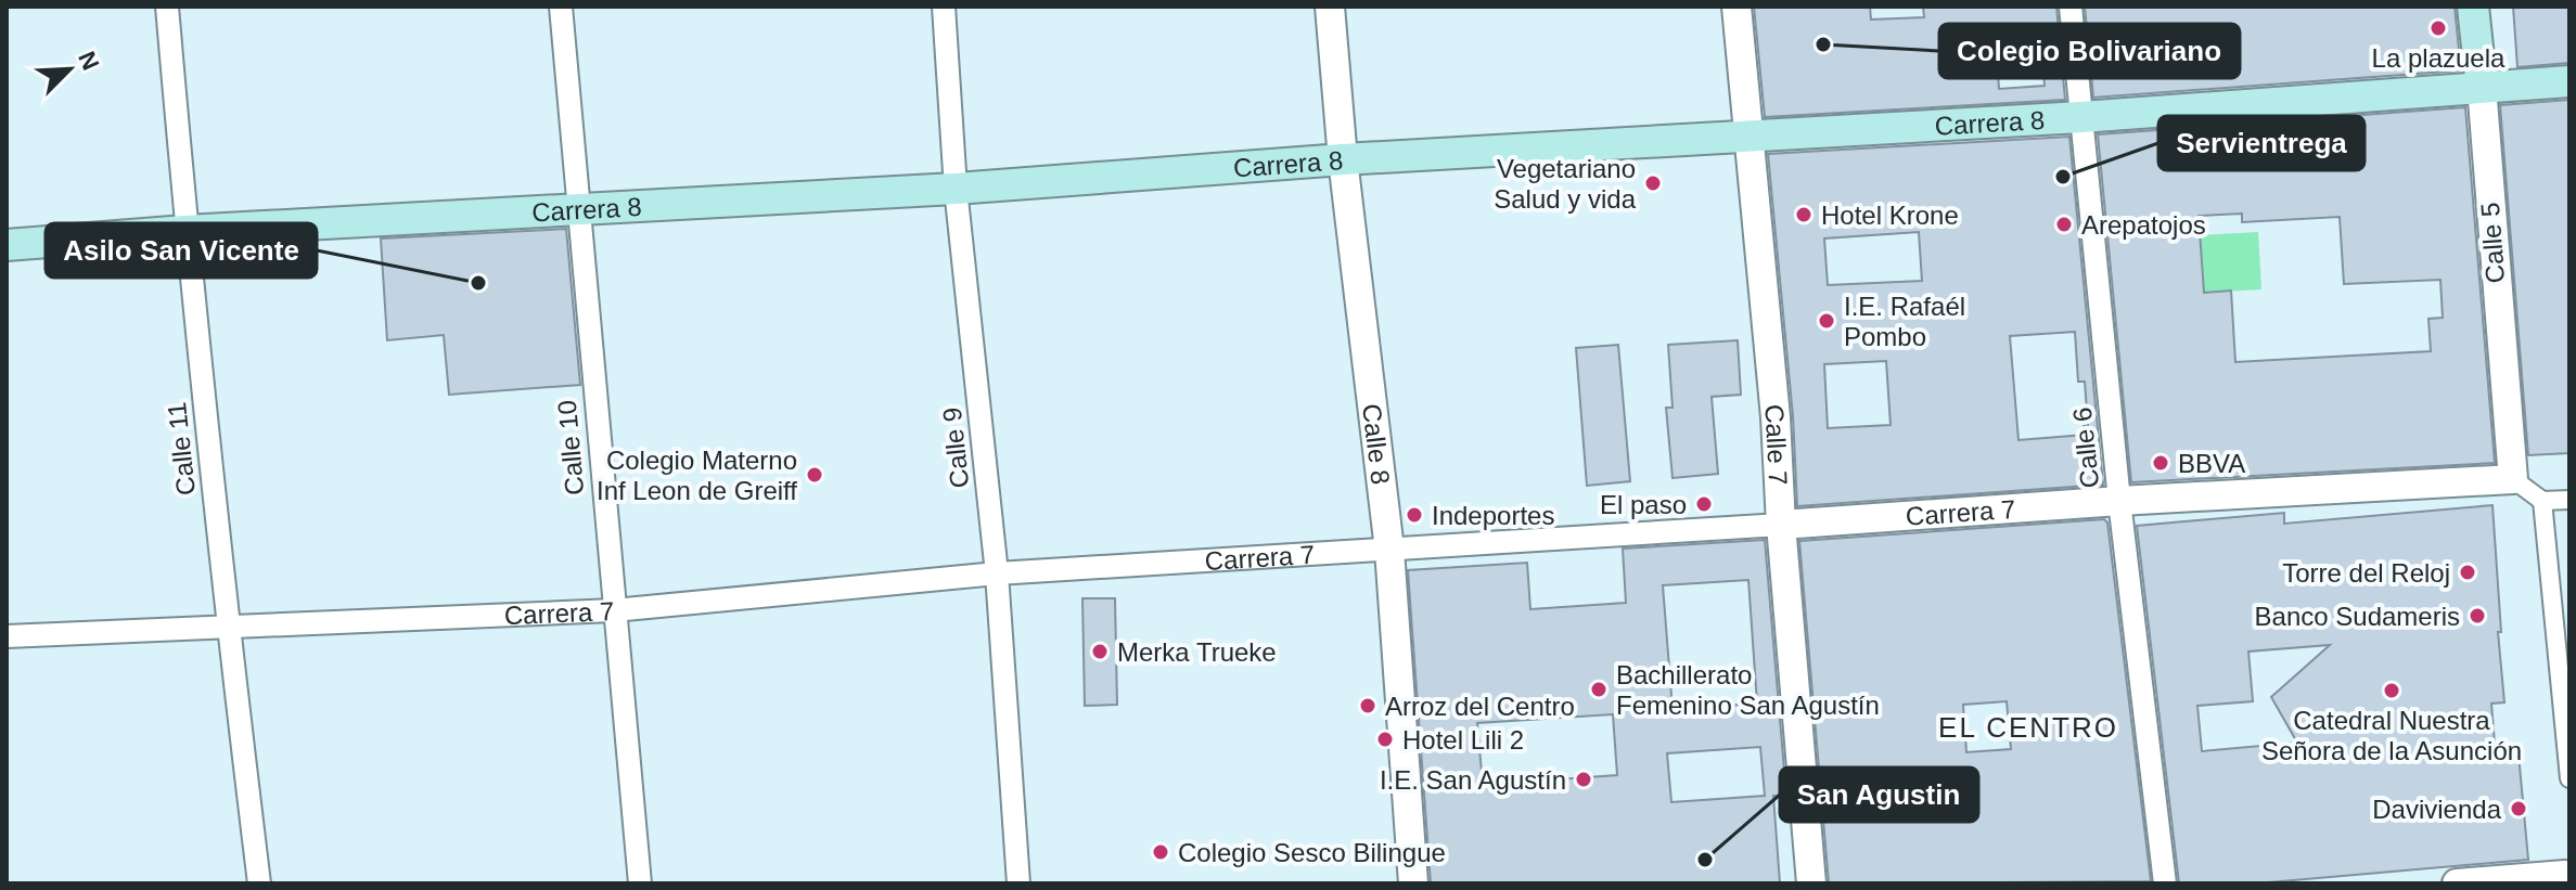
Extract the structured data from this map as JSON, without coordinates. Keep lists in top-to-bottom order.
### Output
{
  "streets": {
    "main road": ["Carrera 8", "Calle 5"],
    "street": [
      "Calle 8",
      "Calle 7",
      "Calle 10",
      "Calle 9",
      "Calle 6",
      "Calle 11",
      "Carrera 7"
    ]
  },
  "crossings": [
    ["Carrera 8", "Calle 5"],
    ["Carrera 8", "Calle 8"],
    ["Carrera 8", "Calle 7"],
    ["Carrera 8", "Calle 10"],
    ["Carrera 8", "Calle 9"],
    ["Carrera 8", "Calle 6"],
    ["Carrera 8", "Calle 11"],
    ["Calle 5", "Carrera 7"],
    ["Calle 8", "Carrera 7"],
    ["Calle 7", "Carrera 7"],
    ["Calle 10", "Carrera 7"],
    ["Calle 9", "Carrera 7"],
    ["Calle 6", "Carrera 7"],
    ["Calle 11", "Carrera 7"]
  ],
  "districts": ["EL CENTRO"],
  "places": [
    "La plazuela",
    "Colegio Bolivariano",
    "Servientrega",
    "Vegetariano Salud y vida",
    "Hotel Krone",
    "Arepatojos",
    "Asilo San Vicente",
    "I.E. Rafaél Pombo",
    "BBVA",
    "Colegio Materno Inf Leon de Greiff",
    "El paso",
    "Indeportes",
    "Torre del Reloj",
    "Banco Sudameris",
    "Merka Trueke",
    "Bachillerato Femenino San Agustín",
    "Catedral Nuestra Señora de la Asunción",
    "Arroz del Centro",
    "Hotel Lili 2",
    "I.E. San Agustín",
    "Davivienda",
    "Colegio Sesco Bilingue",
    "San Agustin"
  ],
  "north": "top right"
}
